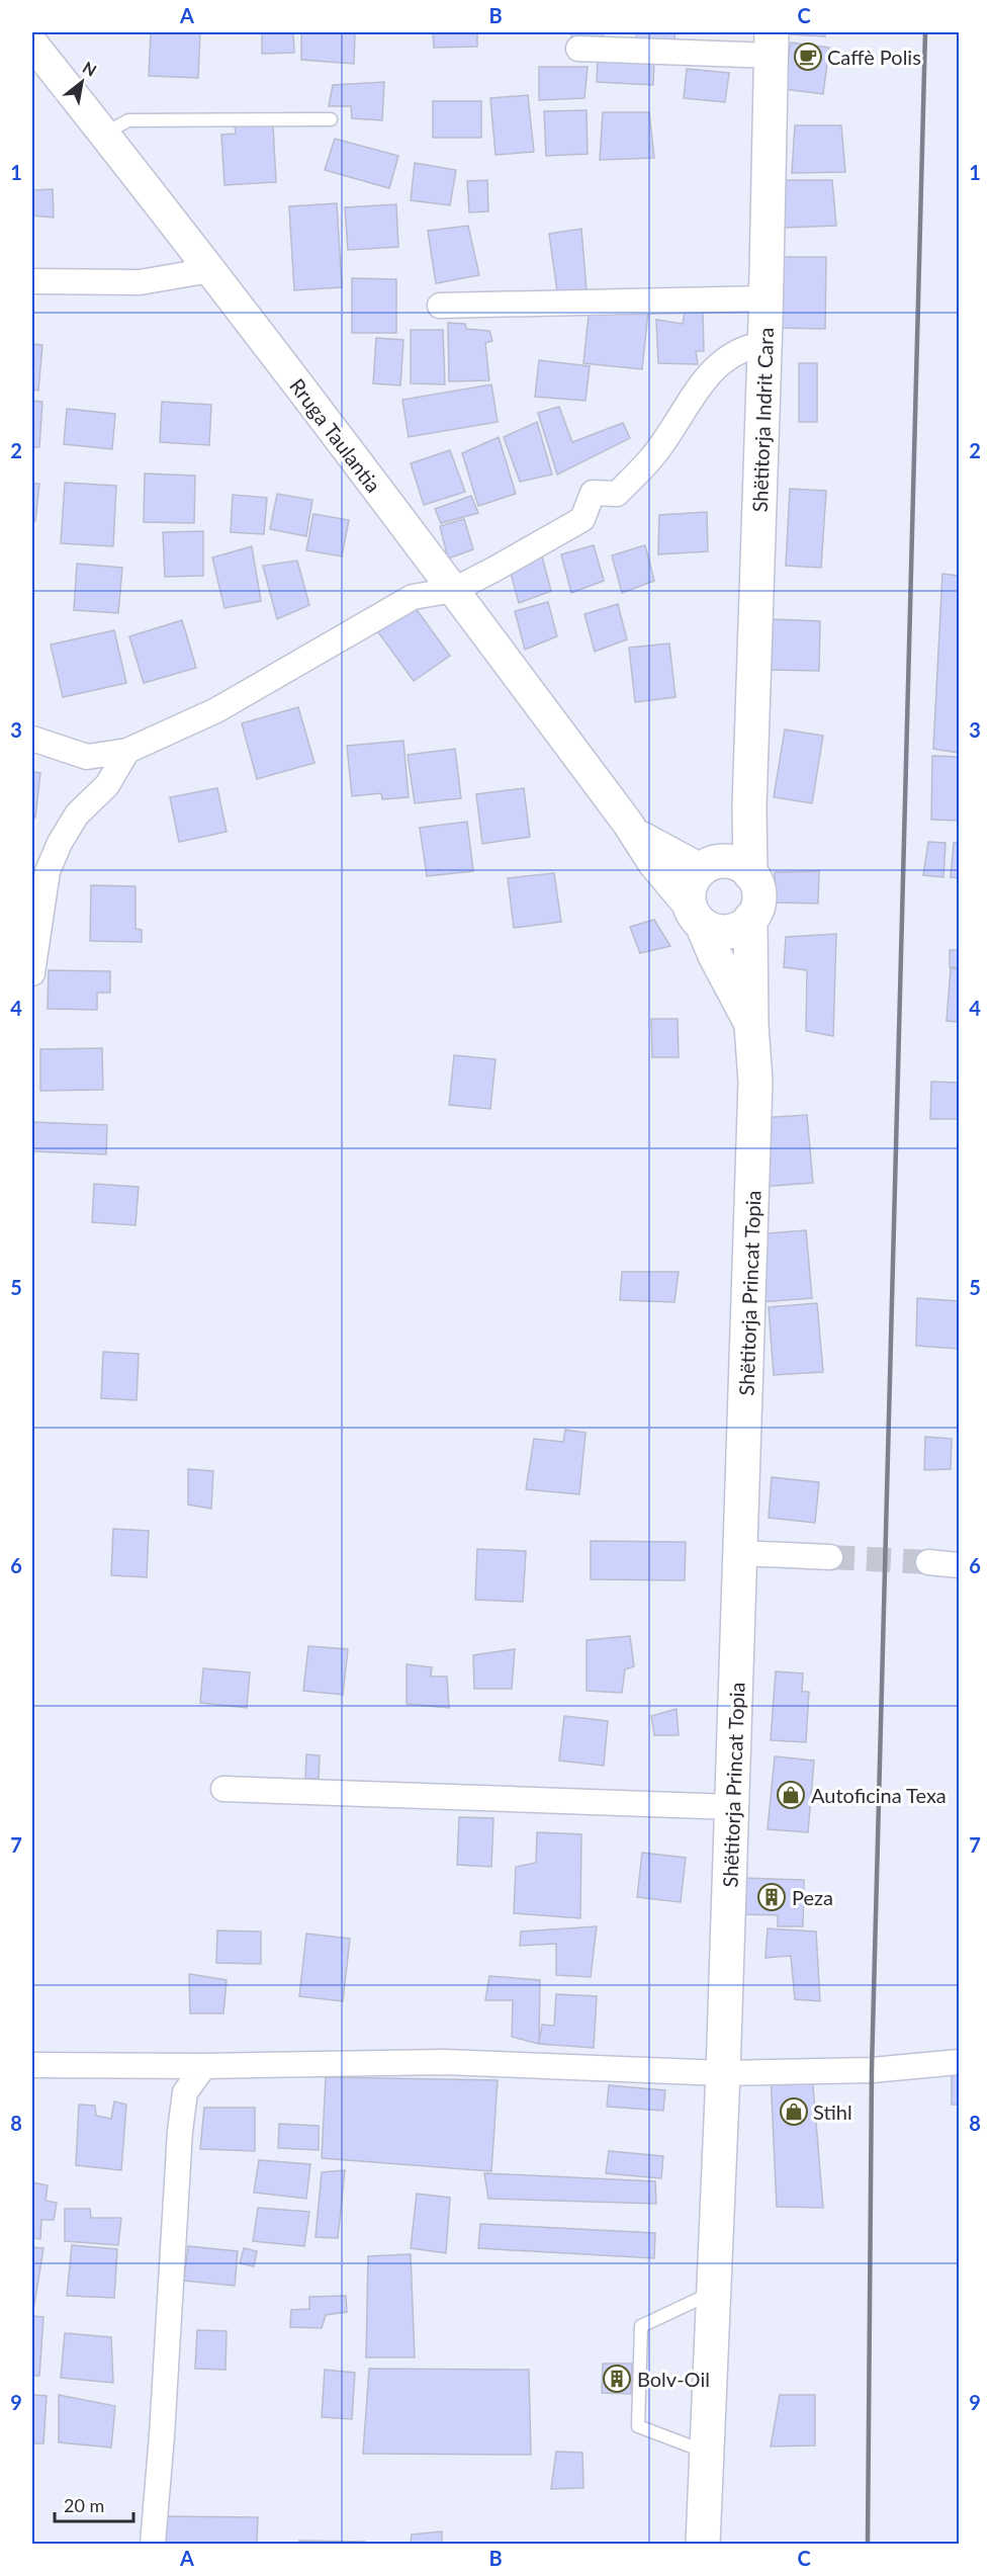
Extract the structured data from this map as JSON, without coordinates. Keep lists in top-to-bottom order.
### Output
{
  "streets": {
    "main road": ["Shëtitorja Indrit Cara", "Shëtitorja Princat Topia"],
    "street": ["Rruga Taulantia"]
  },
  "crossings": [
    ["Shëtitorja Indrit Cara", "Rruga Taulantia"],
    ["Shëtitorja Indrit Cara", "Shëtitorja Princat Topia"],
    ["Rruga Taulantia", "Shëtitorja Princat Topia"]
  ],
  "places": {
    "cafe": ["Caffè Polis"],
    "shop": ["Autoficina Texa", "Stihl"],
    "building": ["Peza", "Bolv-Oil"]
  },
  "scale_bar": "20 m",
  "north": "top right",
  "grid": {
    "columns": ["A", "B", "C"],
    "rows": [
      "1",
      "2",
      "3",
      "4",
      "5",
      "6",
      "7",
      "8",
      "9"
    ]
  }
}
